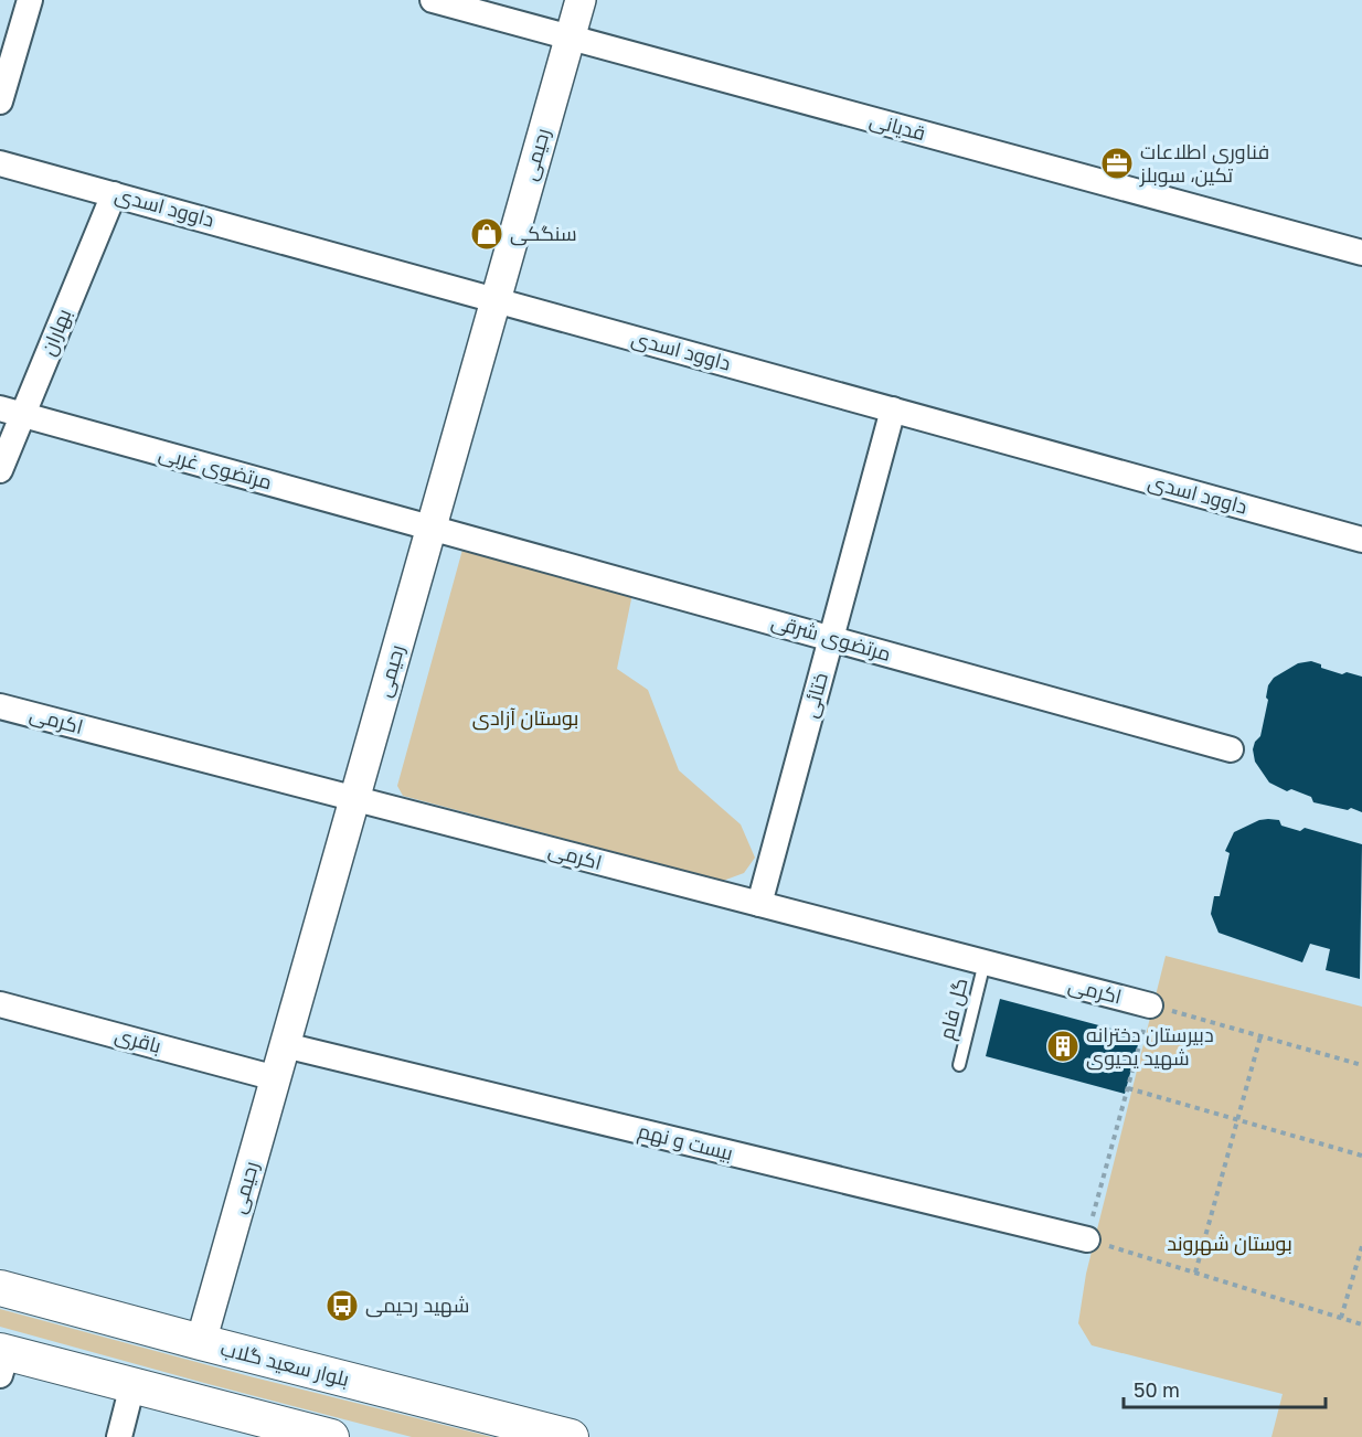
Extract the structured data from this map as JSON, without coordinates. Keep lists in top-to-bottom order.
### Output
{
  "streets": {
    "main road": ["بلوار سعید گلاب"],
    "street": [
      "قدیانی",
      "رحیمی",
      "داوود اسدی",
      "بهاران",
      "مرتضوی غربی",
      "مرتضوی شرقی",
      "ختائی",
      "اکرمی",
      "باقری",
      "بیست و نهم"
    ],
    "lane": ["گل فام"]
  },
  "crossings": [
    ["قدیانی", "رحیمی"],
    ["رحیمی", "داوود اسدی"],
    ["رحیمی", "مرتضوی غربی"],
    ["رحیمی", "مرتضوی شرقی"],
    ["رحیمی", "اکرمی"],
    ["رحیمی", "باقری"],
    ["رحیمی", "بیست و نهم"],
    ["رحیمی", "بلوار سعید گلاب"],
    ["داوود اسدی", "بهاران"],
    ["داوود اسدی", "ختائی"],
    ["بهاران", "مرتضوی غربی"],
    ["مرتضوی غربی", "مرتضوی شرقی"],
    ["مرتضوی شرقی", "ختائی"],
    ["ختائی", "اکرمی"],
    ["اکرمی", "گل فام"]
  ],
  "parks": ["بوستان آزادی", "بوستان شهروند"],
  "places": {
    "office": ["فناوری اطلاعات تکین، سوبلز"],
    "shop": ["سنگکی"],
    "building": ["دبیرستان دخترانه شهید یحیوی"],
    "bus stop": ["شهید رحیمی"]
  },
  "scale_bar": "50 m"
}
